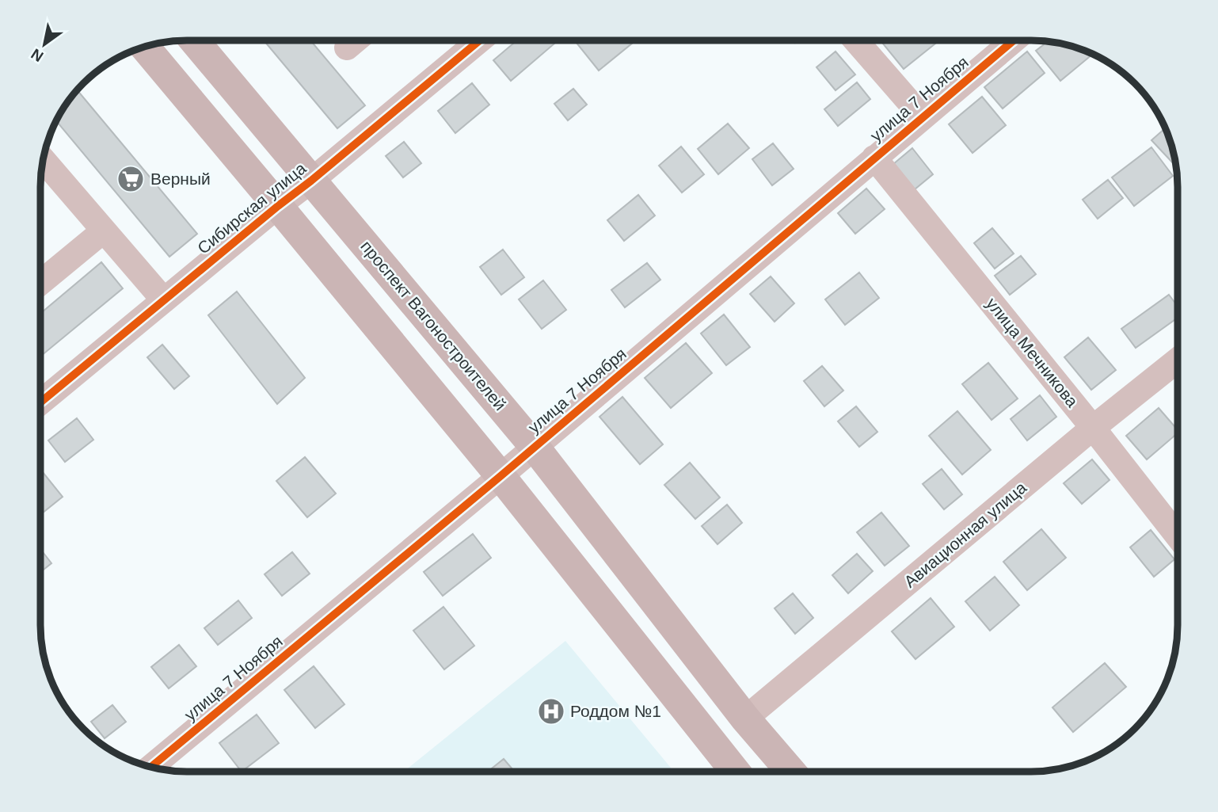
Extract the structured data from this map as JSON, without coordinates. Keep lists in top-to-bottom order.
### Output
{
  "streets": {
    "main road": ["проспект Вагоностроителей"],
    "street": [
      "улица 7 Ноября",
      "Сибирская улица",
      "улица Мечникова",
      "Авиационная улица"
    ]
  },
  "crossings": [
    ["улица 7 Ноября", "проспект Вагоностроителей"],
    ["улица 7 Ноября", "улица Мечникова"],
    ["Сибирская улица", "проспект Вагоностроителей"],
    ["проспект Вагоностроителей", "Авиационная улица"],
    ["улица Мечникова", "Авиационная улица"]
  ],
  "places": {
    "supermarket": ["Верный"],
    "hospital": ["Роддом №1"]
  },
  "north": "bottom left"
}
